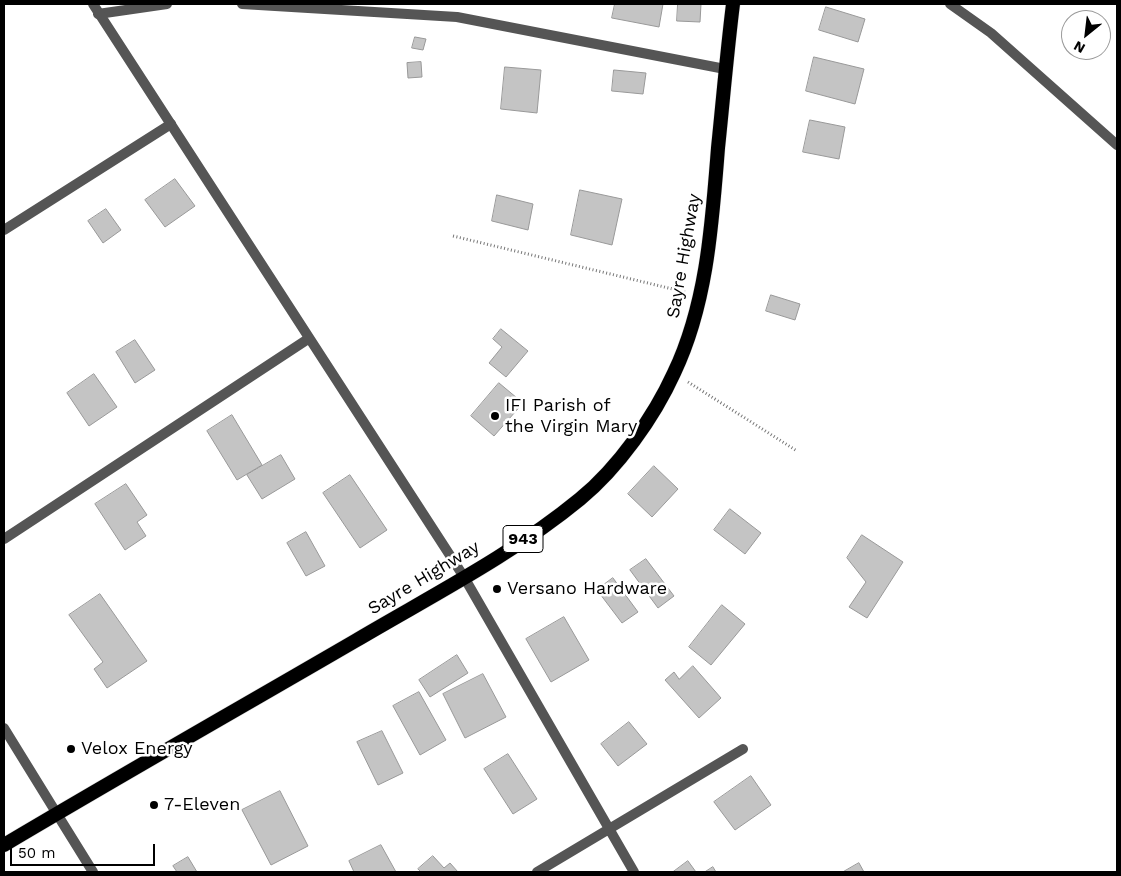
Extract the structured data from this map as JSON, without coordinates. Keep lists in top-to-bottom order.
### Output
{
  "streets": {
    "highway": ["Sayre Highway", "943"]
  },
  "places": [
    "IFI Parish of the Virgin Mary",
    "Versano Hardware",
    "Velox Energy",
    "7-Eleven"
  ],
  "scale_bar": "50 m",
  "north": "bottom left"
}
